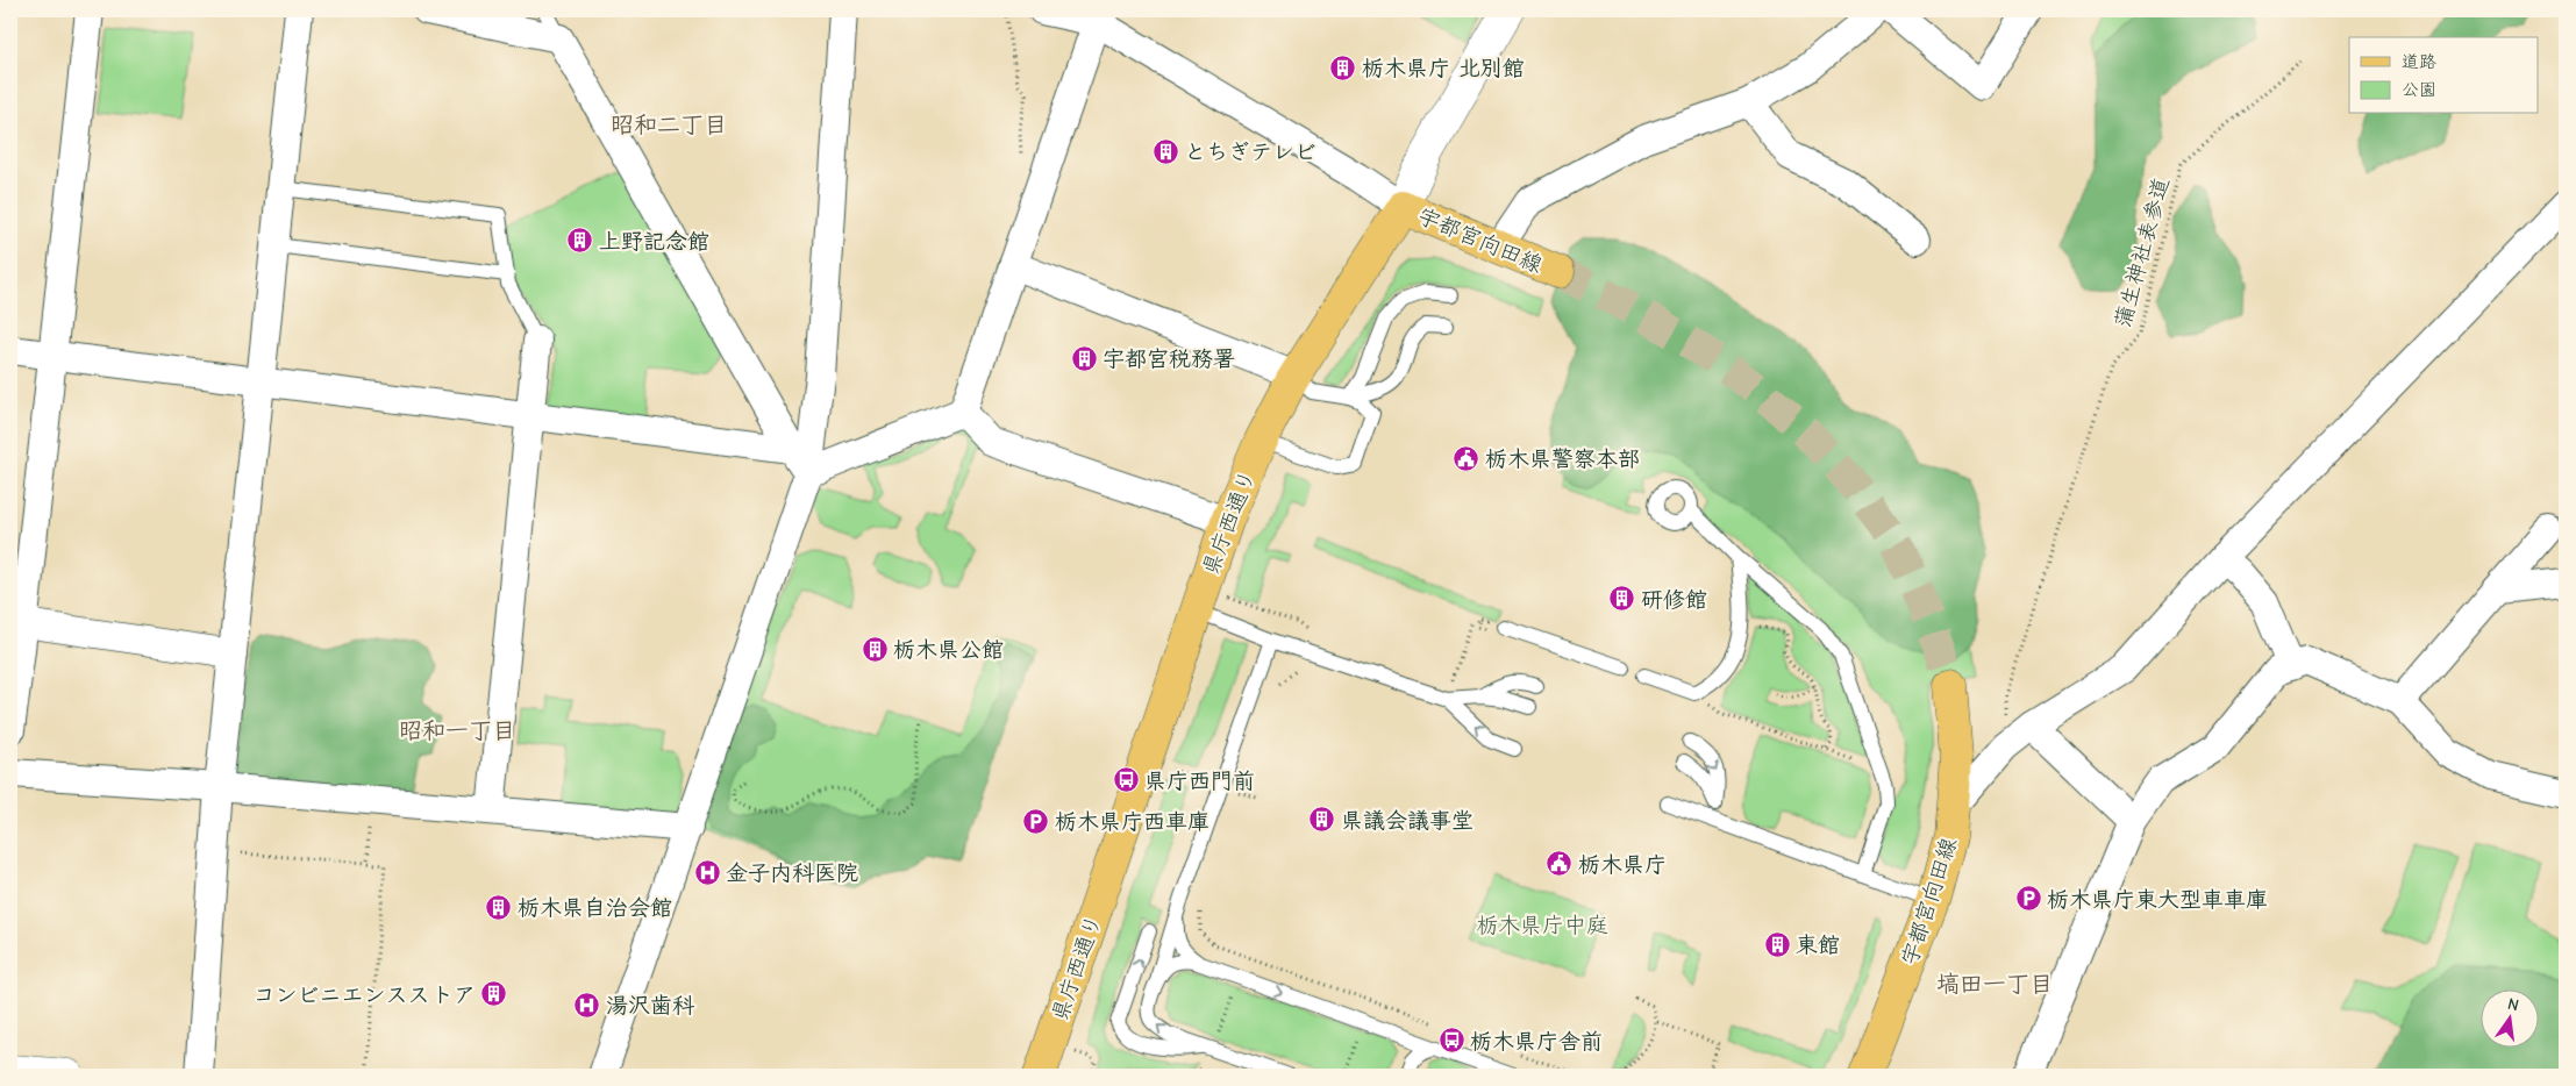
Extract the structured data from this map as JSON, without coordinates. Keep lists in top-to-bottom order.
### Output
{
  "streets": {
    "main road": ["宇都宮向田線", "県庁西通り"],
    "path": ["蒲生神社表参道"]
  },
  "crossings": [
    ["宇都宮向田線", "県庁西通り"]
  ],
  "districts": ["昭和二丁目", "昭和一丁目", "塙田一丁目"],
  "parks": ["栃木県庁中庭"],
  "places": {
    "building": [
      "栃木県庁 北別館",
      "とちぎテレビ",
      "上野記念館",
      "宇都宮税務署",
      "研修館",
      "栃木県公館",
      "県議会議事堂",
      "栃木県自治会館",
      "東館",
      "コンビニエンスストア"
    ],
    "public building": ["栃木県警察本部", "栃木県庁"],
    "bus stop": ["県庁西門前", "栃木県庁舎前"],
    "parking": ["栃木県庁西車庫", "栃木県庁東大型車車庫"],
    "hospital": ["金子内科医院", "湯沢歯科"]
  },
  "legend": ["道路", "公園"],
  "north": "top"
}
